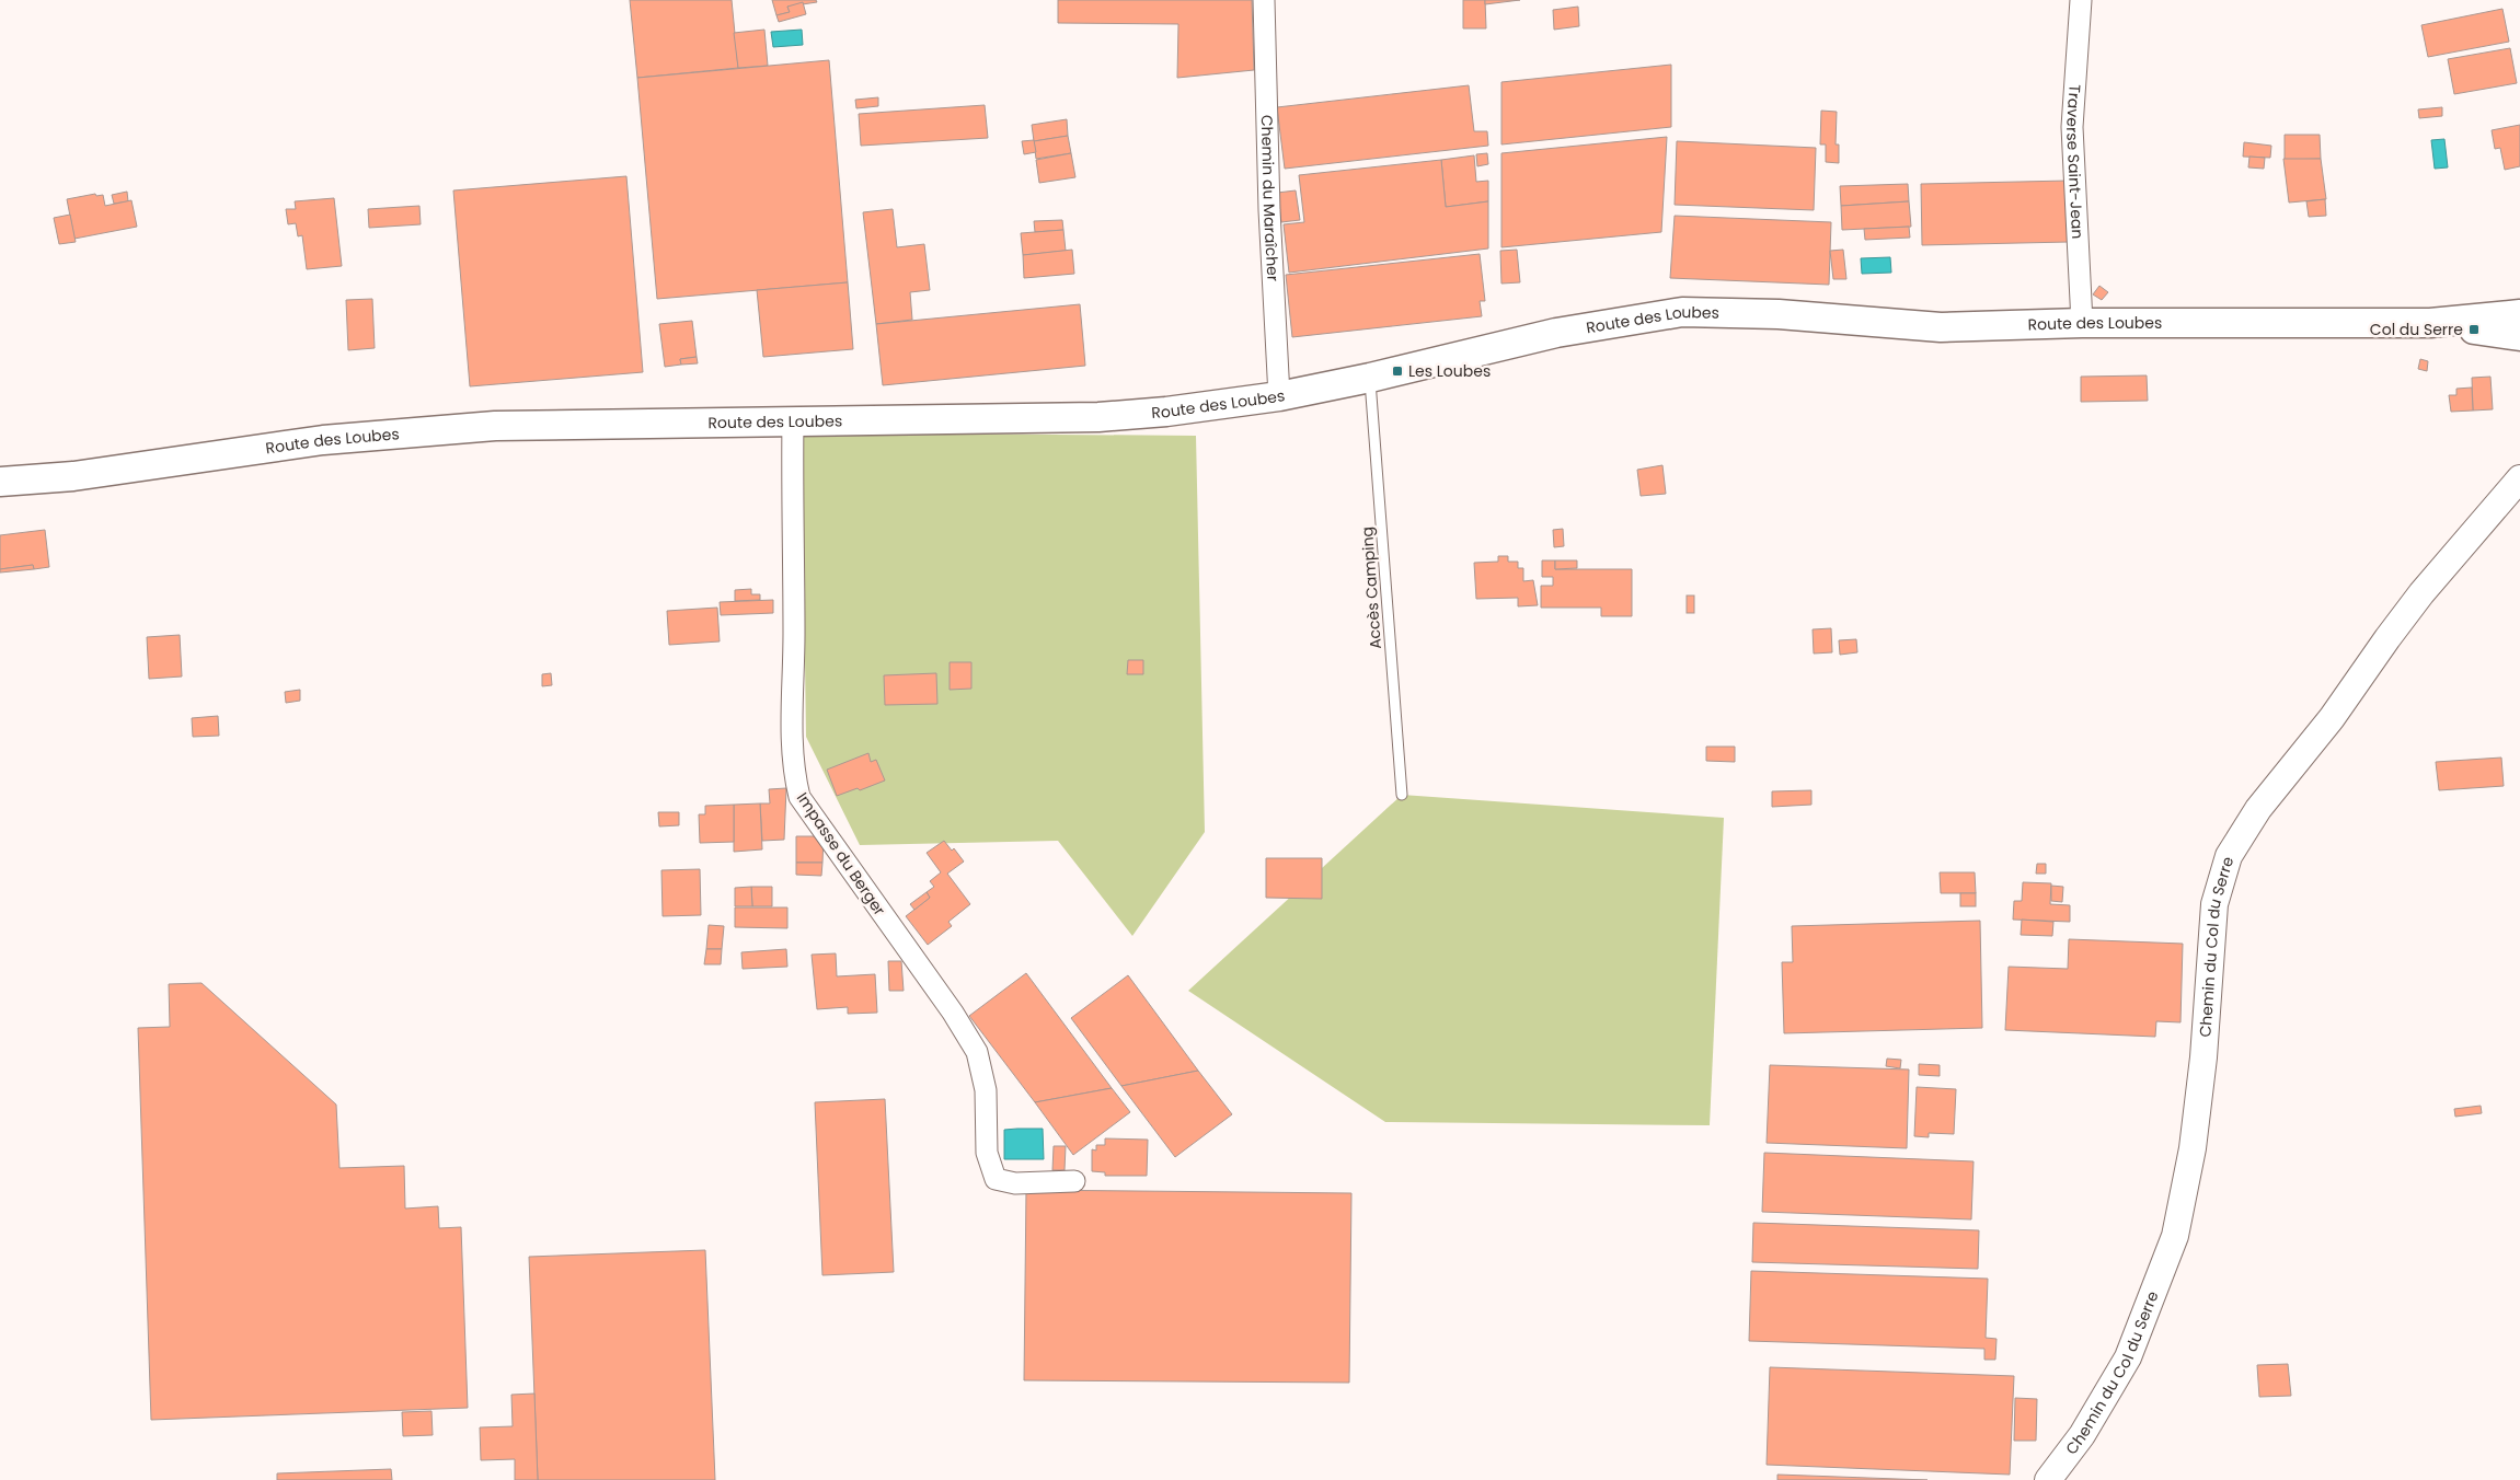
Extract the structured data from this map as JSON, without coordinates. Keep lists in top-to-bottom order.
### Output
{
  "streets": {
    "main road": ["Route des Loubes"],
    "street": [
      "Traverse Saint-Jean",
      "Chemin du Maraîcher",
      "Impasse du Berger",
      "Chemin du Col du Serre"
    ],
    "lane": ["Accès Camping"]
  },
  "crossings": [
    ["Traverse Saint-Jean", "Route des Loubes"],
    ["Chemin du Maraîcher", "Route des Loubes"],
    ["Route des Loubes", "Accès Camping"],
    ["Route des Loubes", "Impasse du Berger"]
  ],
  "places": {
    "transit": ["Col du Serre", "Les Loubes"]
  }
}
